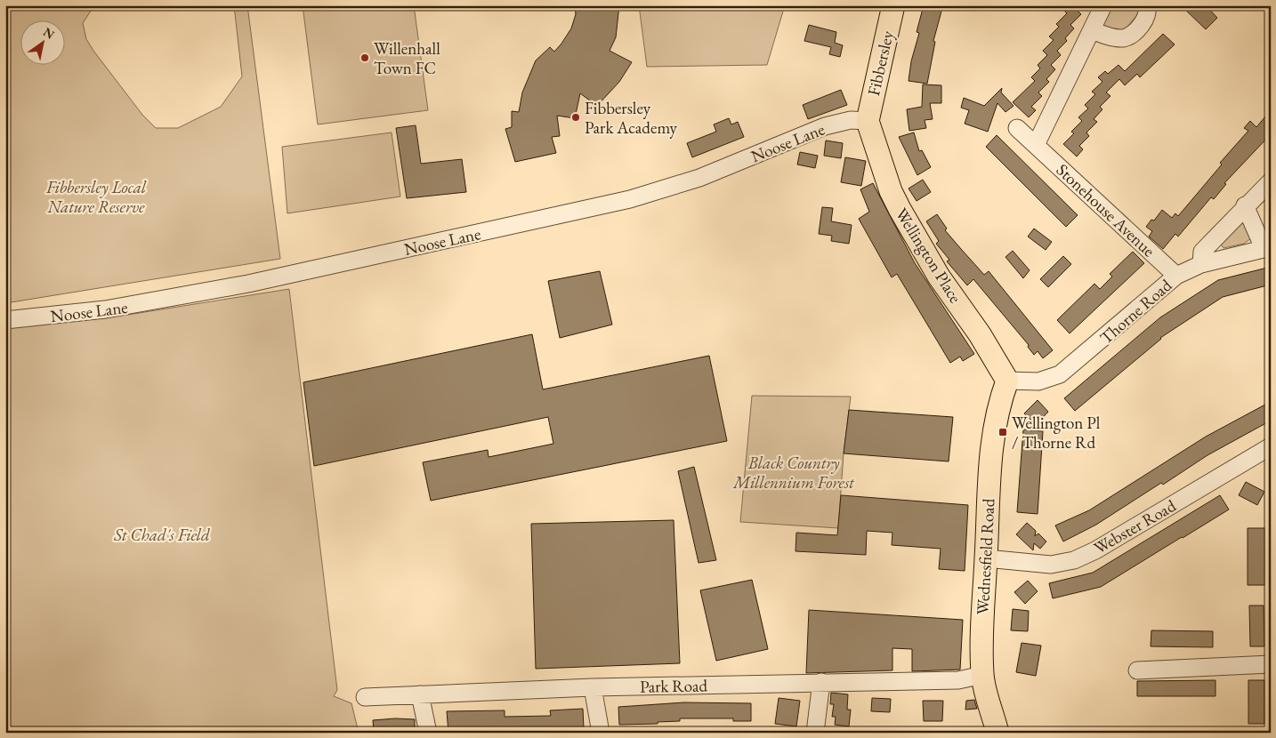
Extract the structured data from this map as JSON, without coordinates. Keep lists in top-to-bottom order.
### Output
{
  "streets": {
    "main road": ["Fibbersley", "Wellington Place", "Wednesfield Road"],
    "street": [
      "Noose Lane",
      "Stonehouse Avenue",
      "Thorne Road",
      "Webster Road",
      "Park Road"
    ]
  },
  "crossings": [
    ["Fibbersley", "Noose Lane"],
    ["Fibbersley", "Wellington Place"],
    ["Noose Lane", "Wellington Place"],
    ["Stonehouse Avenue", "Thorne Road"],
    ["Wellington Place", "Thorne Road"],
    ["Wellington Place", "Wednesfield Road"],
    ["Thorne Road", "Wednesfield Road"],
    ["Webster Road", "Wednesfield Road"],
    ["Wednesfield Road", "Park Road"]
  ],
  "parks": ["Fibbersley Local Nature Reserve", "Black Country Millennium Forest", "St Chad's Field"],
  "places": {
    "other": ["Willenhall Town FC", "Fibbersley Park Academy"],
    "transit": ["Wellington Pl / Thorne Rd"]
  },
  "north": "top right"
}
